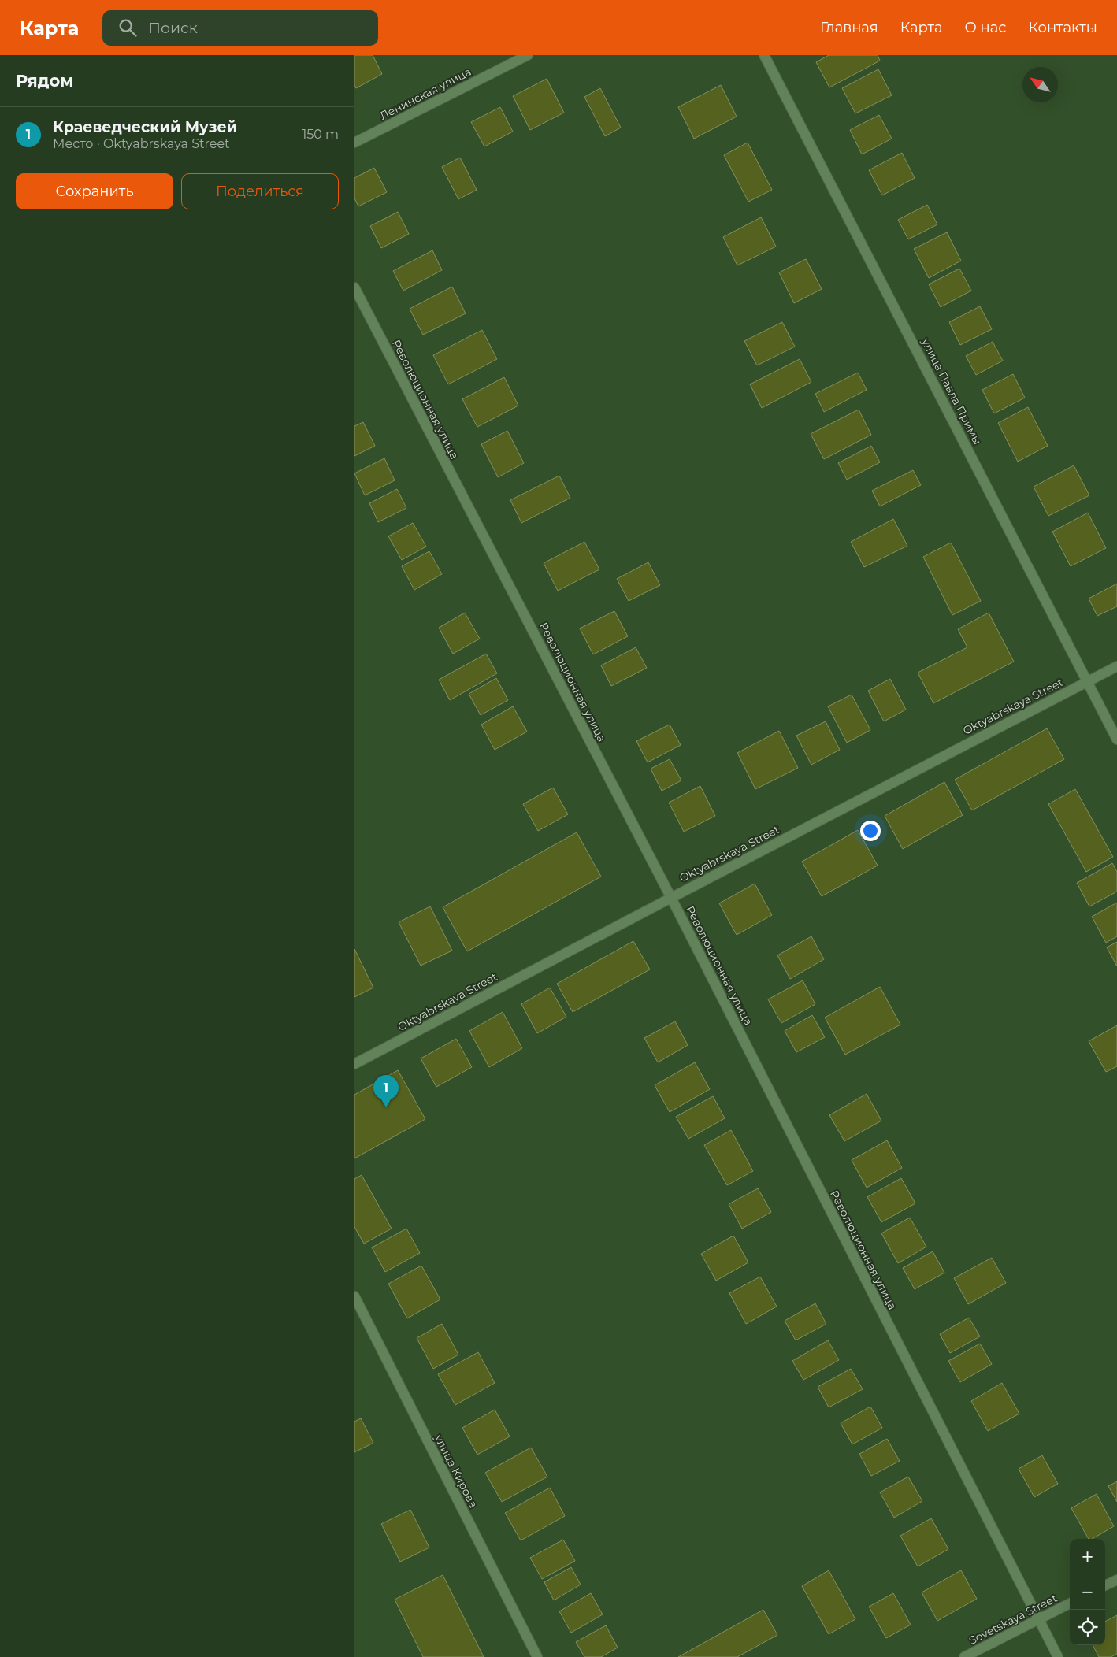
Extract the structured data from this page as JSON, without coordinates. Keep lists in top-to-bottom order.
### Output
{
  "streets": {
    "street": [
      "Ленинская улица",
      "улица Павла Примы",
      "Революционная улица",
      "Oktyabrskaya Street",
      "улица Кирова",
      "Sovetskaya Street"
    ]
  },
  "crossings": [
    ["улица Павла Примы", "Oktyabrskaya Street"],
    ["Революционная улица", "Oktyabrskaya Street"],
    ["Революционная улица", "Sovetskaya Street"]
  ],
  "north": "top left",
  "page": {
    "header": "Карта",
    "search": "Поиск",
    "nav": [
      "Главная",
      "Карта",
      "О нас",
      "Контакты"
    ],
    "heading": "Рядом",
    "list": [
      {
        "mark": "1",
        "name": "Краеведческий Музей",
        "note": "Место · Oktyabrskaya Street",
        "value": "150 m"
      }
    ],
    "buttons": ["Сохранить", "Поделиться"],
    "pins": "1",
    "map_buttons": ["+", "−"]
  }
}
